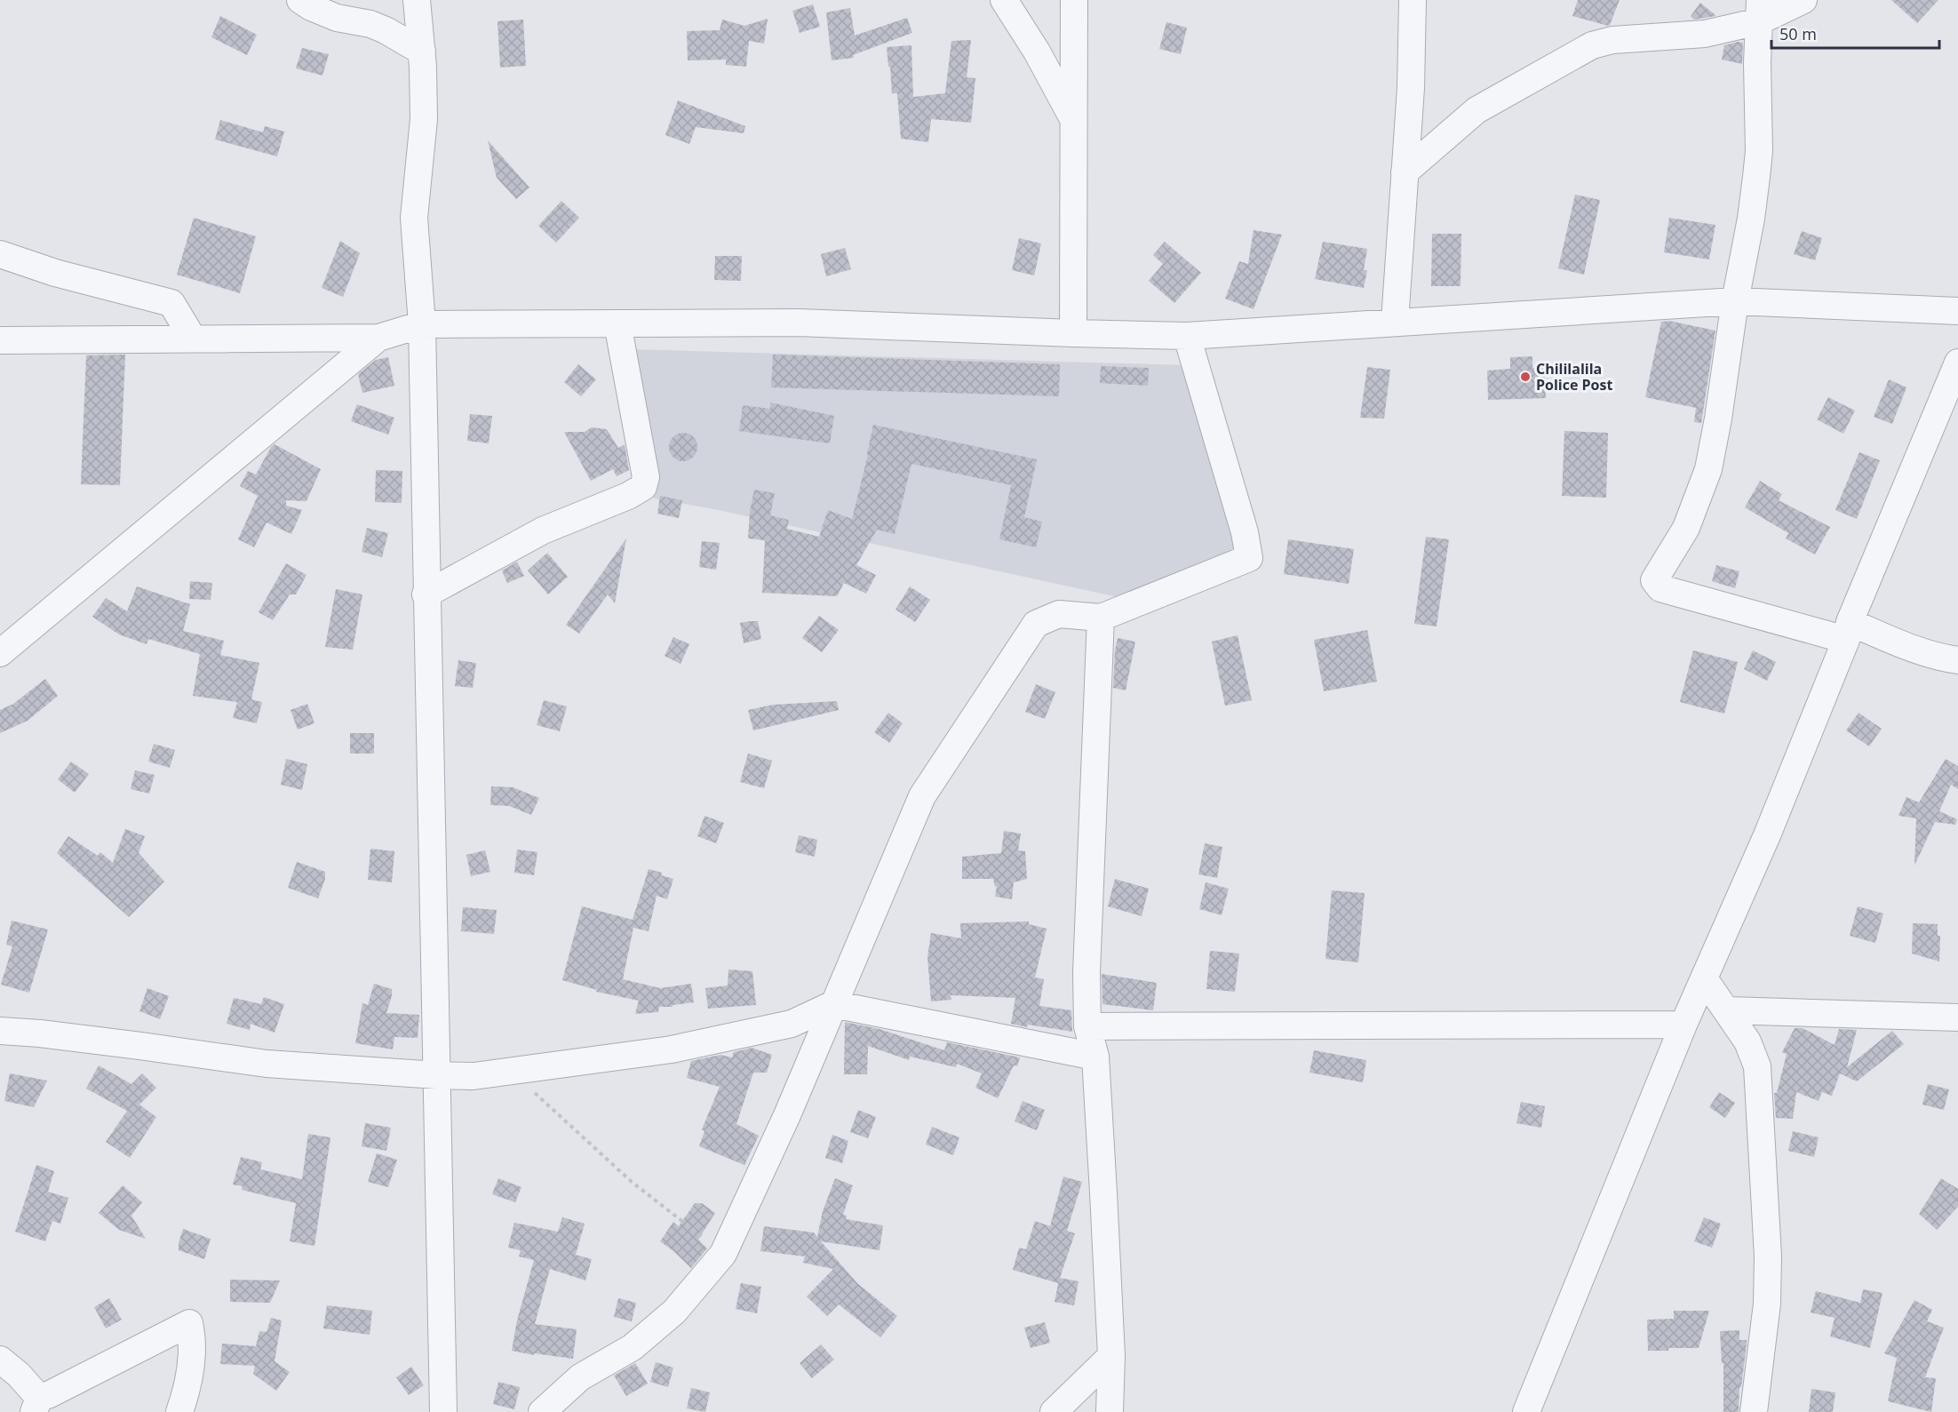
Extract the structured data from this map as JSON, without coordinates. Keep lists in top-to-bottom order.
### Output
{
  "places": ["Chililalila Police Post"],
  "scale_bar": "50 m"
}
